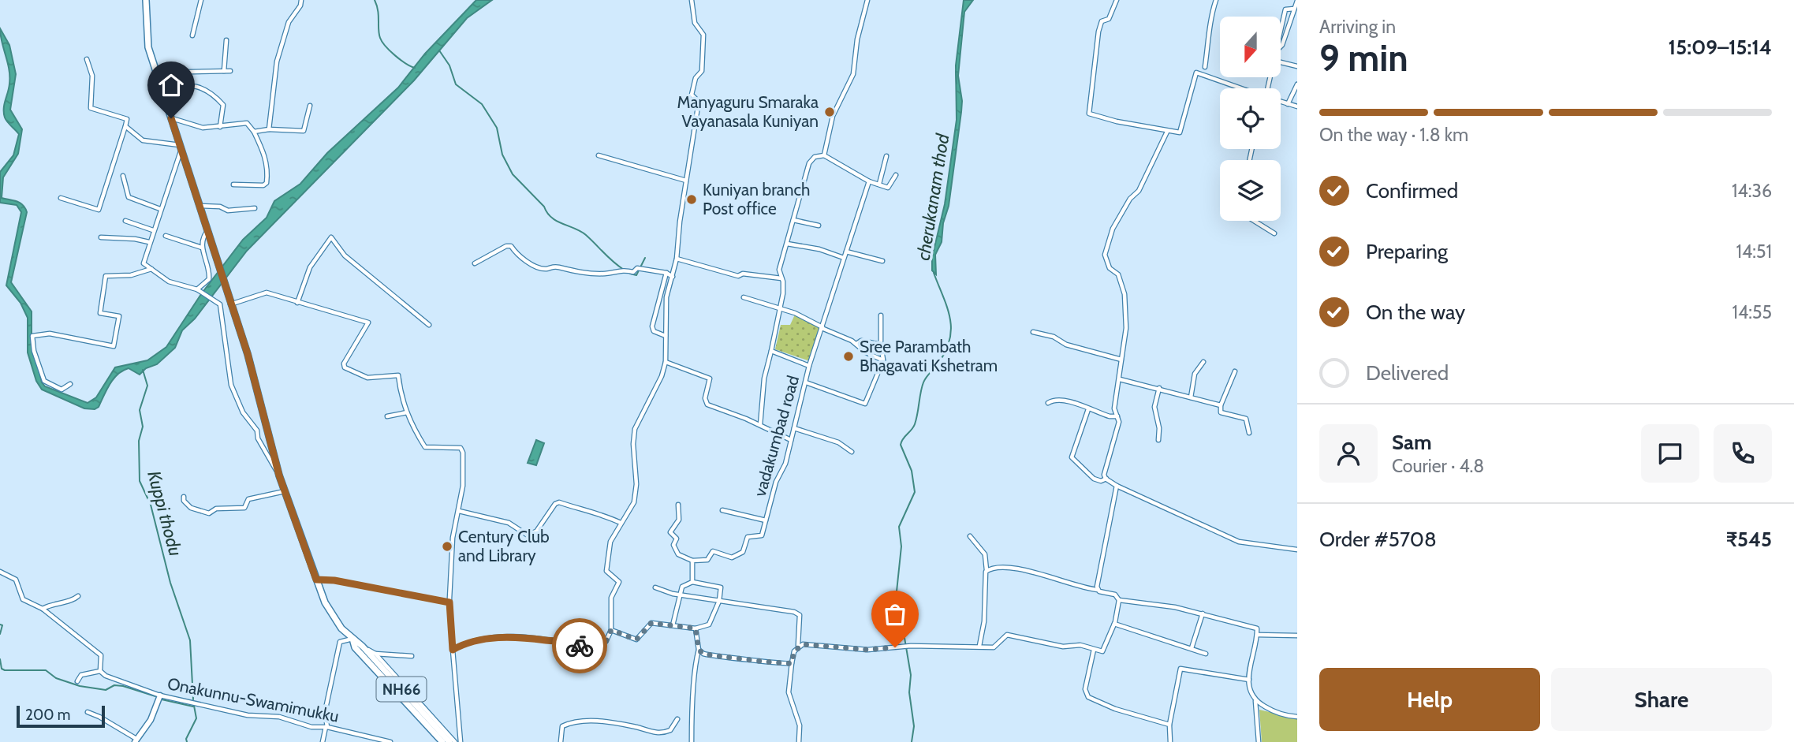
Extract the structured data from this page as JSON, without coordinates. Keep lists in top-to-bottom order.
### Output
{
  "streets": {
    "highway": ["NH66"],
    "street": ["vadakumbad road", "Onakunnu-Swamimukku"]
  },
  "water": ["cherukanam thod", "Kuppi thodu"],
  "places": [
    "Manyaguru Smaraka Vayanasala Kuniyan",
    "Kuniyan branch Post office",
    "Sree Parambath Bhagavati Kshetram",
    "Century Club and Library"
  ],
  "scale_bar": "200 m",
  "north": "bottom",
  "page": {
    "heading": ["9 min", "Arriving in", "15:09–15:14"],
    "panel": [
      "Sam",
      "Courier · 4.8",
      "Order #5708",
      "₹545"
    ],
    "bar": "On the way · 1.8 km",
    "list": [
      ["Confirmed", "14:36"],
      ["Preparing", "14:51"],
      ["On the way", "14:55"],
      "Delivered"
    ],
    "buttons": ["Help", "Share"],
    "scale": "200 m"
  }
}
